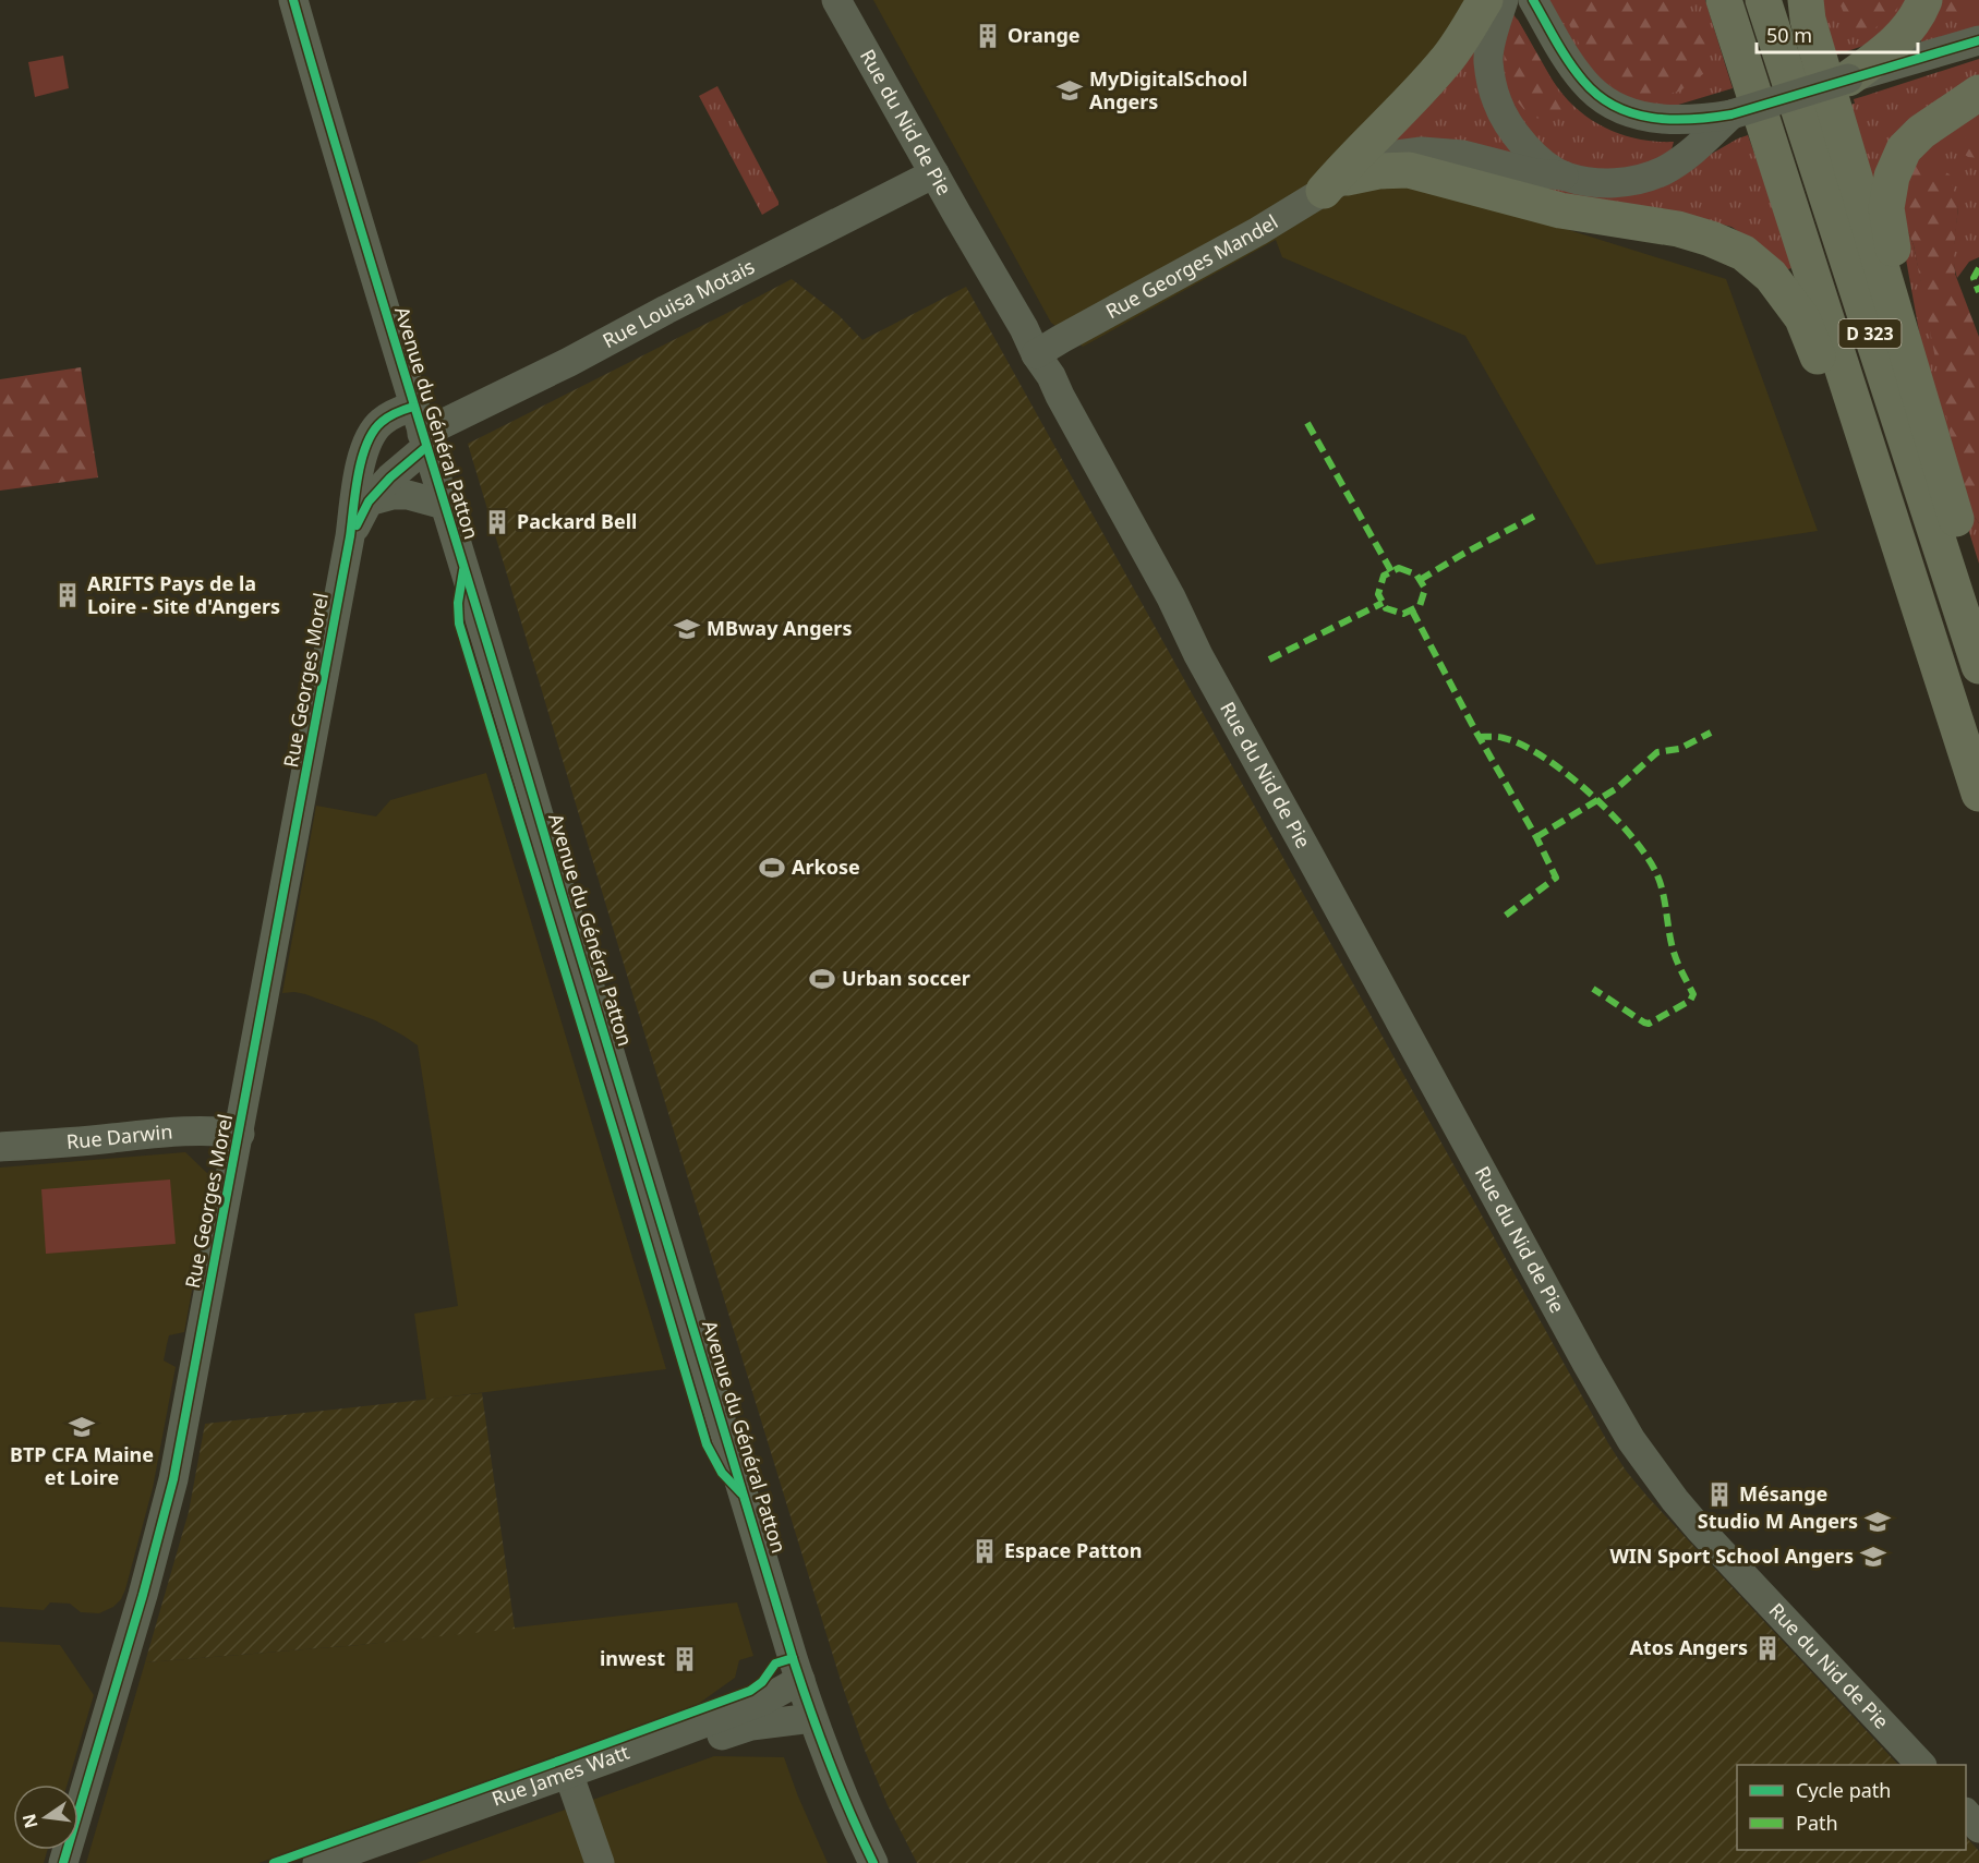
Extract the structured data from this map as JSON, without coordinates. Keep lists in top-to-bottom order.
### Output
{
  "streets": {
    "highway": ["D 323"],
    "street": [
      "Rue du Nid de Pie",
      "Rue Georges Mandel",
      "Rue Louisa Motais",
      "Avenue du Général Patton",
      "Rue Georges Morel",
      "Rue Darwin",
      "Rue James Watt"
    ]
  },
  "crossings": [
    ["Rue du Nid de Pie", "Rue Georges Mandel"],
    ["Rue du Nid de Pie", "Rue Louisa Motais"],
    ["Rue Louisa Motais", "Avenue du Général Patton"],
    ["Rue Louisa Motais", "Rue Georges Morel"],
    ["Avenue du Général Patton", "Rue Georges Morel"],
    ["Avenue du Général Patton", "Rue James Watt"],
    ["Rue Georges Morel", "Rue Darwin"]
  ],
  "places": {
    "building": [
      "Orange",
      "Packard Bell",
      "ARIFTS Pays de la Loire - Site d'Angers",
      "Mésange",
      "Espace Patton",
      "Atos Angers",
      "inwest"
    ],
    "school or university": [
      "MyDigitalSchool Angers",
      "MBway Angers",
      "BTP CFA Maine et Loire",
      "Studio M Angers",
      "WIN Sport School Angers"
    ],
    "sports": ["Arkose", "Urban soccer"]
  },
  "legend": ["Cycle path", "Path"],
  "scale_bar": "50 m",
  "north": "left"
}
